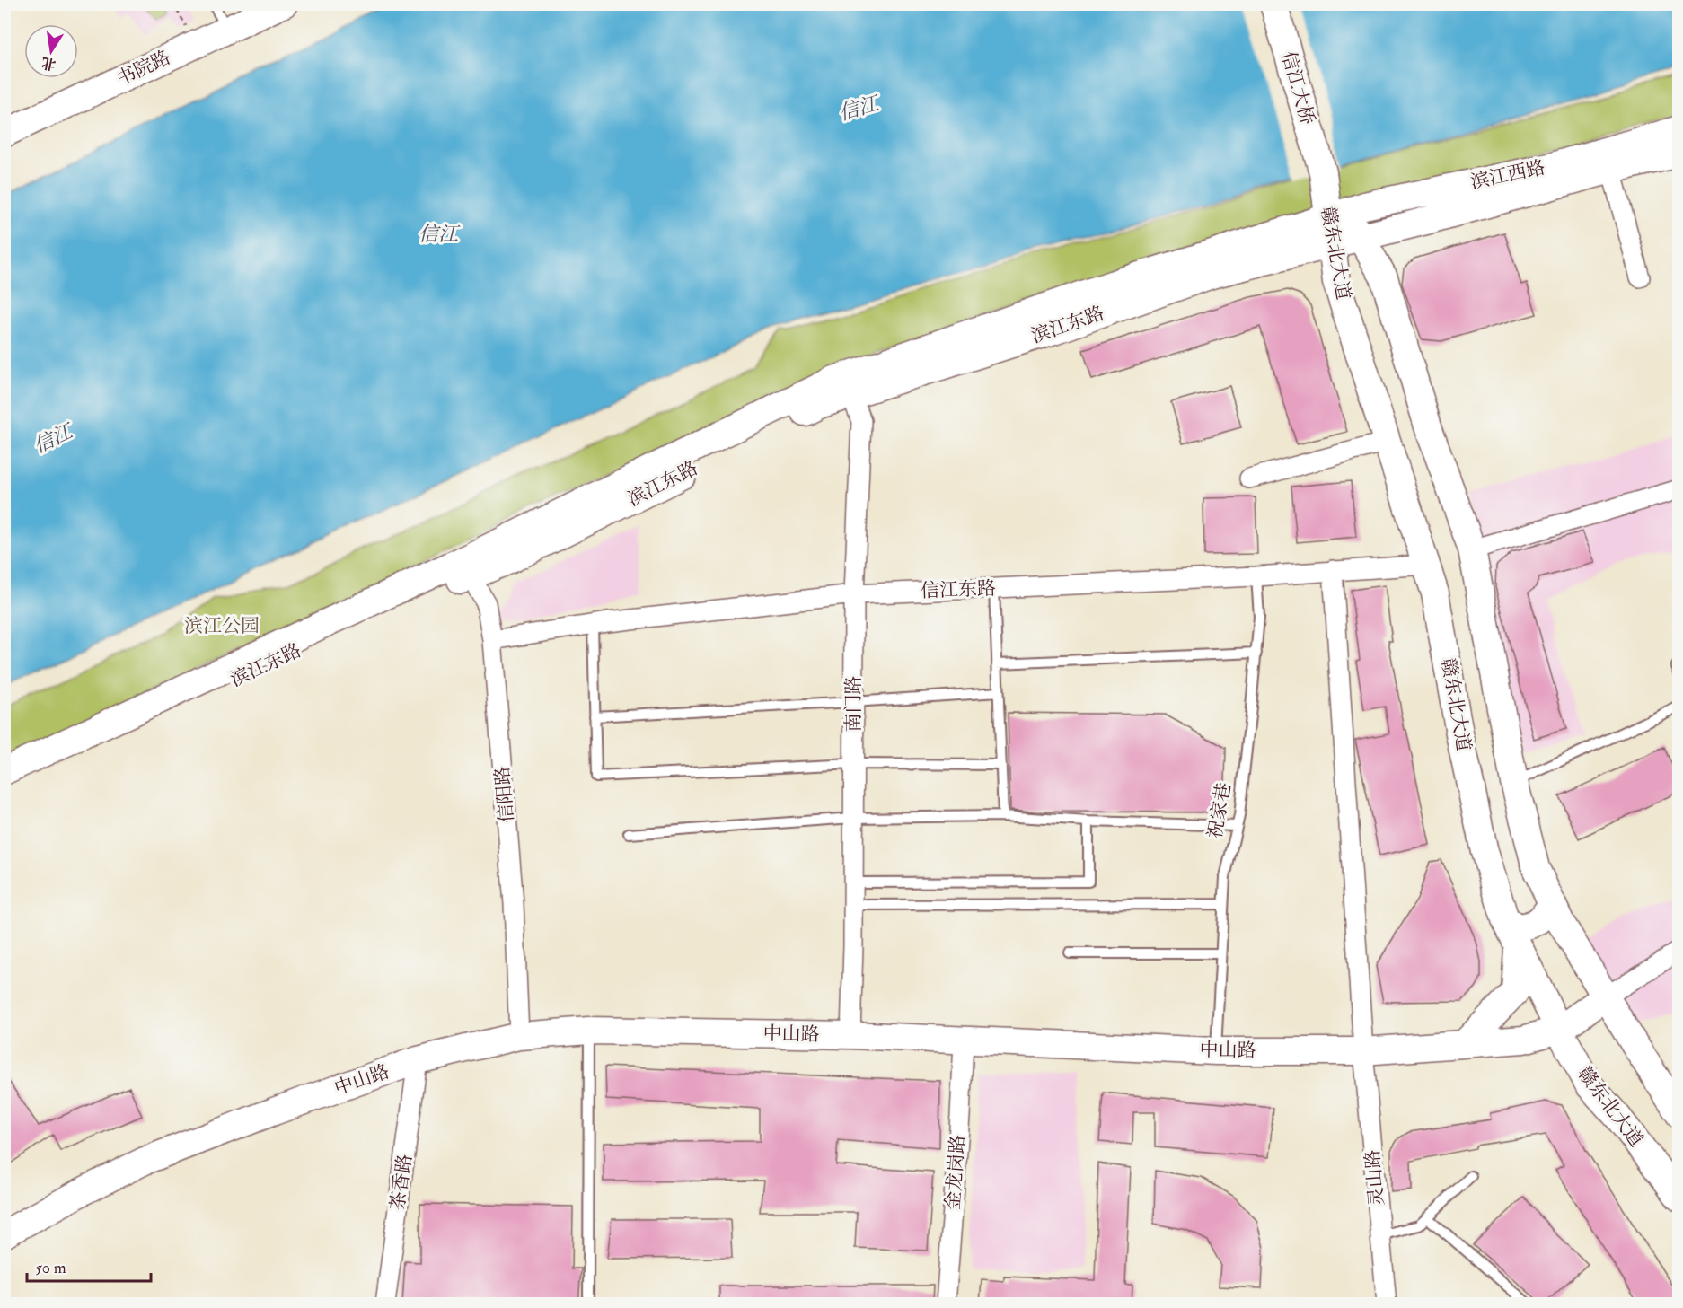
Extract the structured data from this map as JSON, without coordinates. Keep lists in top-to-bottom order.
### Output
{
  "streets": {
    "main road": [
      "书院路",
      "信江大桥",
      "滨江西路",
      "赣东北大道",
      "滨江东路",
      "中山路"
    ],
    "street": [
      "信江东路",
      "南门路",
      "信阳路",
      "金龙岗路",
      "灵山路",
      "茶香路"
    ],
    "lane": ["祝家巷"]
  },
  "crossings": [
    ["信江大桥", "赣东北大道"],
    ["滨江西路", "赣东北大道"],
    ["滨江西路", "滨江东路"],
    ["赣东北大道", "滨江东路"],
    ["赣东北大道", "信江东路"],
    ["赣东北大道", "中山路"],
    ["滨江东路", "南门路"],
    ["滨江东路", "信阳路"],
    ["信江东路", "南门路"],
    ["信江东路", "信阳路"],
    ["信江东路", "祝家巷"],
    ["信江东路", "灵山路"],
    ["南门路", "中山路"],
    ["信阳路", "中山路"],
    ["祝家巷", "中山路"],
    ["中山路", "金龙岗路"],
    ["中山路", "灵山路"],
    ["中山路", "茶香路"]
  ],
  "water": ["信江"],
  "parks": ["滨江公园"],
  "scale_bar": "50 m",
  "north": "bottom"
}
